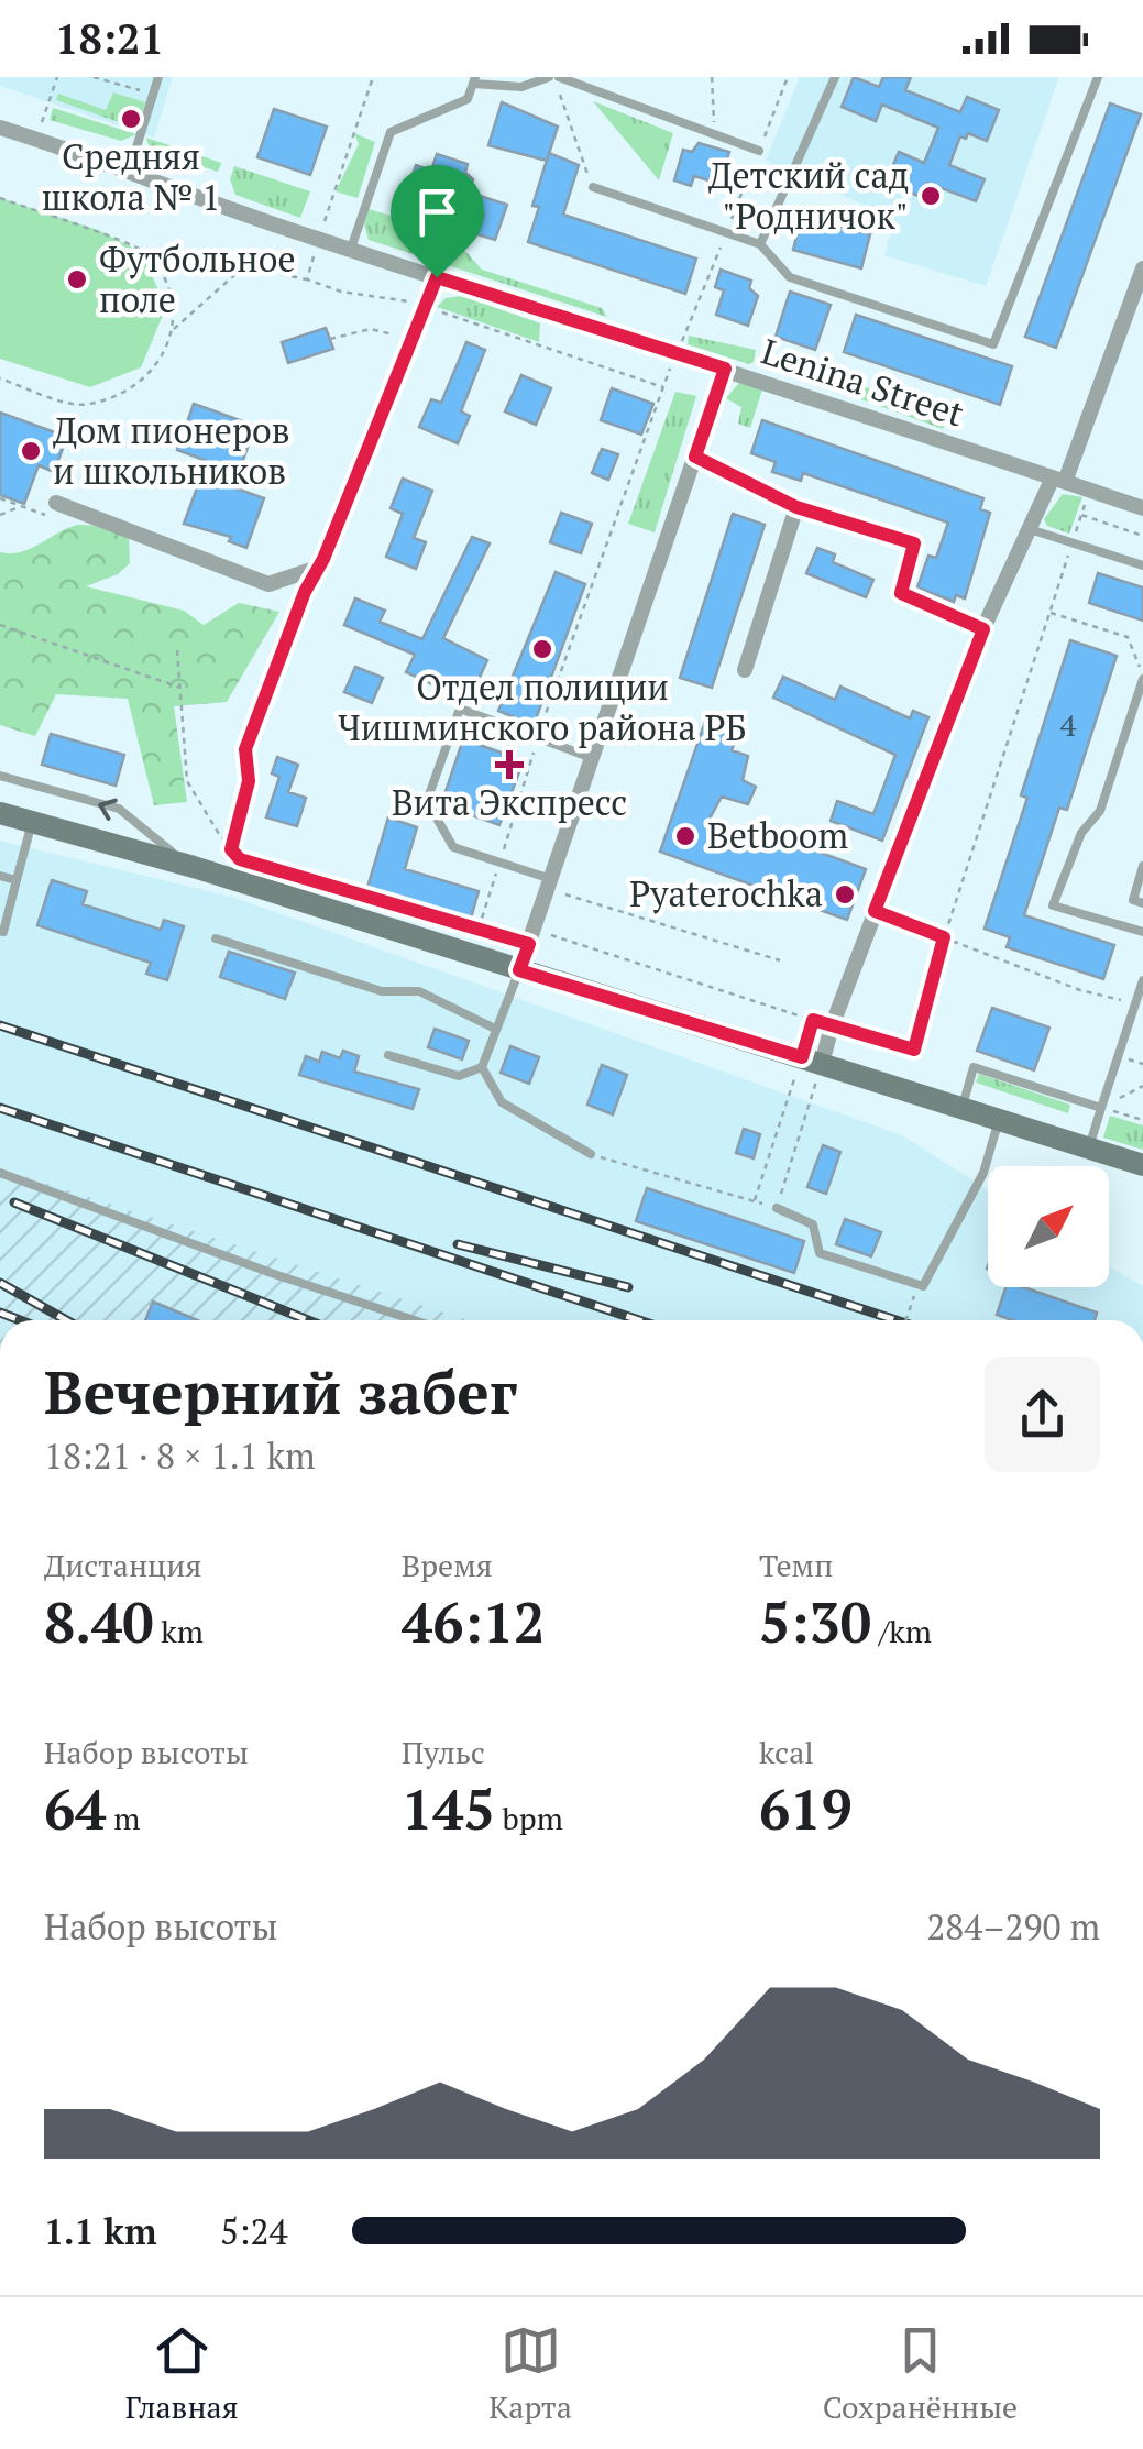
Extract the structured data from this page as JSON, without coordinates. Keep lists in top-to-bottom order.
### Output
{
  "streets": {
    "street": ["Lenina Street"]
  },
  "places": {
    "other": [
      "Средняя школа № 1",
      "Детский сад \"Родничок\"",
      "Футбольное поле",
      "Дом пионеров и школьников",
      "Отдел полиции Чишминского района РБ",
      "Betboom",
      "Pyaterochka"
    ],
    "health": ["Вита Экспресс"]
  },
  "house_numbers": ["4"],
  "north": "top right",
  "page": {
    "status": "18:21",
    "heading": ["Вечерний забег", "18:21 · 8 × 1.1 km"],
    "stats": [
      ["Дистанция", "8.40 km"],
      ["Время", "46:12"],
      ["Темп", "5:30 /km"],
      ["Набор высоты", "64 m"],
      ["Пульс", "145 bpm"],
      ["kcal", "619"]
    ],
    "chart": ["Набор высоты", "284–290 m"],
    "list": [
      {
        "name": "1.1 km",
        "note": "5:24"
      }
    ],
    "tabs": ["Главная", "Карта", "Сохранённые"]
  }
}
